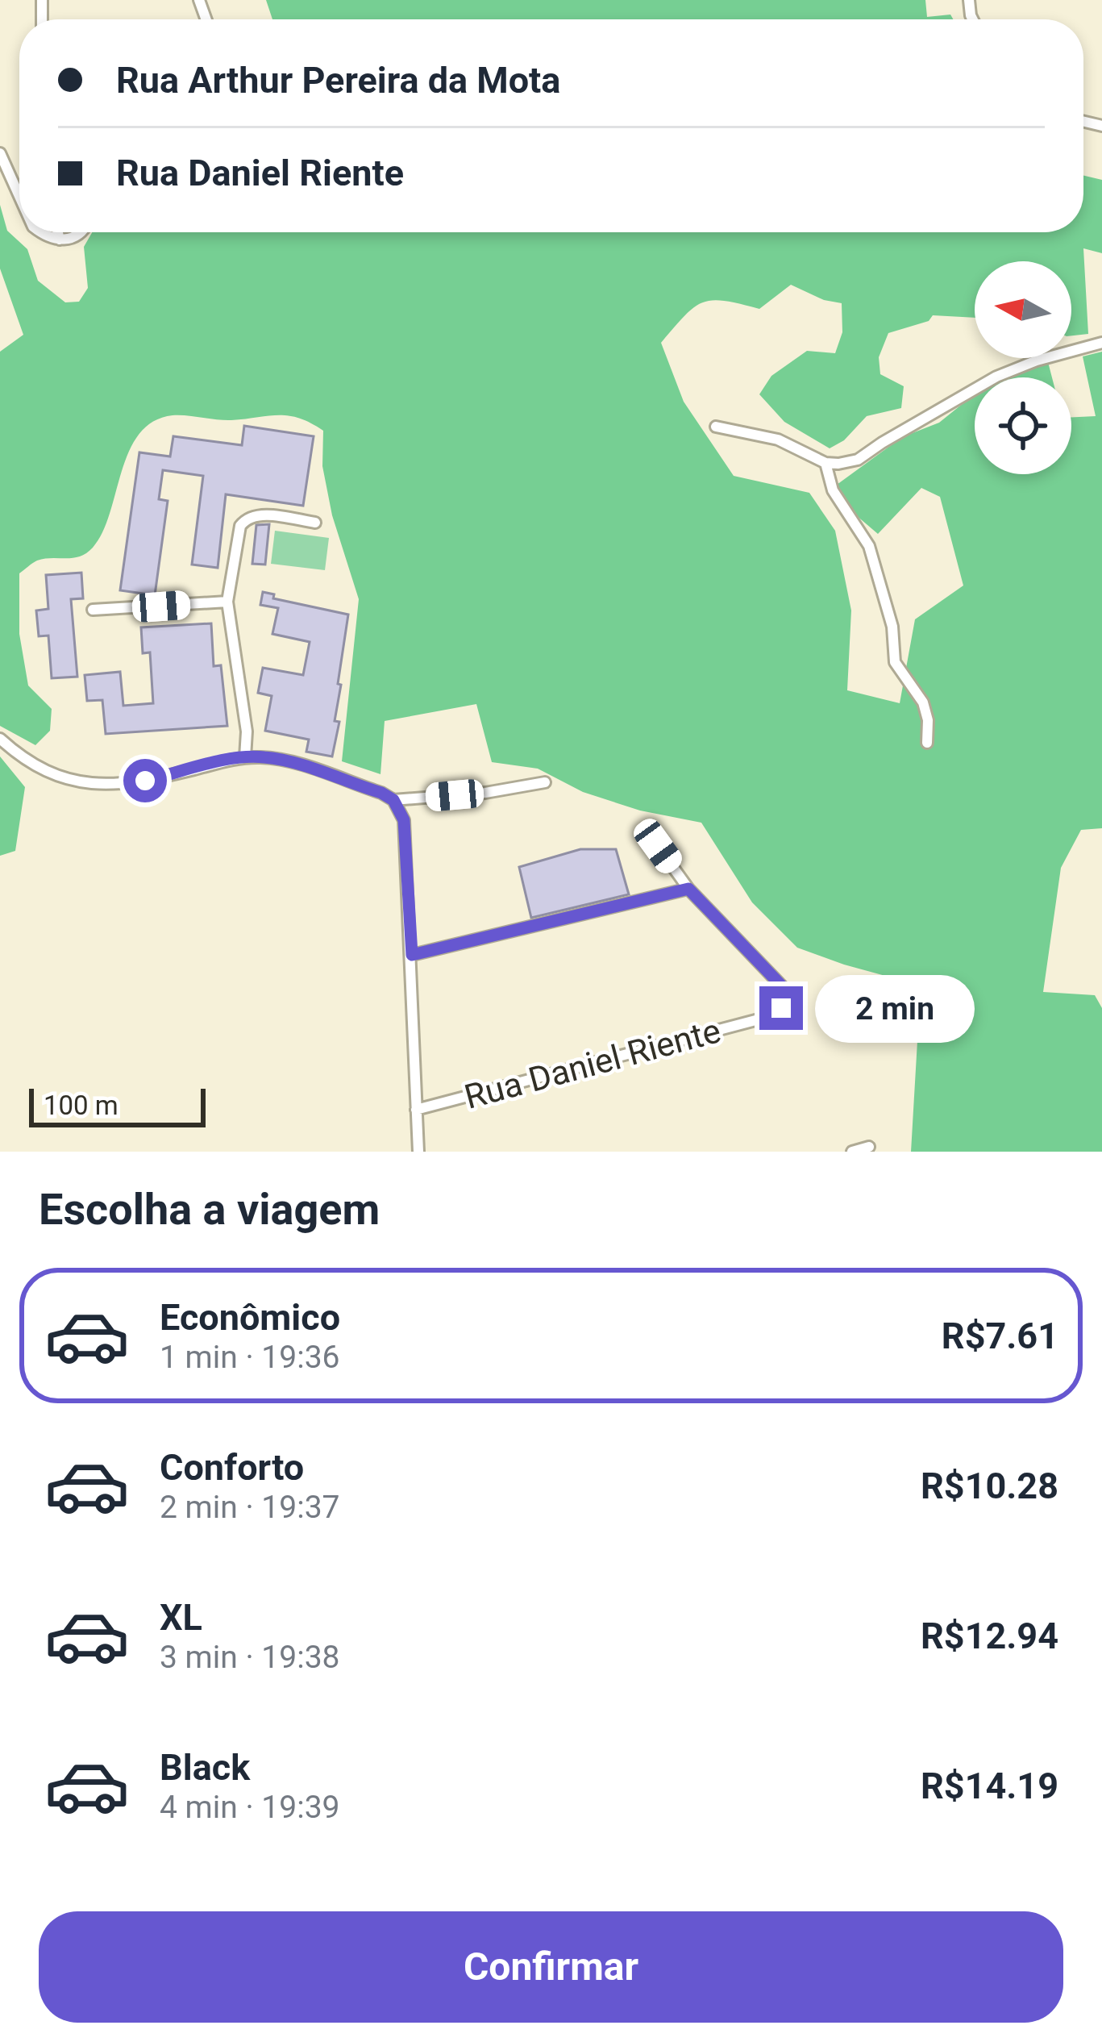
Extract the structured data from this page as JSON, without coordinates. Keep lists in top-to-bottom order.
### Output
{
  "streets": {
    "street": ["Rua Daniel Riente"]
  },
  "scale_bar": "100 m",
  "north": "left",
  "page": {
    "banner": ["Rua Arthur Pereira da Mota", "Rua Daniel Riente"],
    "bubble": "2 min",
    "scale": "100 m",
    "heading": "Escolha a viagem",
    "list": [
      {
        "name": "Econômico",
        "note": "1 min · 19:36",
        "value": "R$7.61"
      },
      {
        "name": "Conforto",
        "note": "2 min · 19:37",
        "value": "R$10.28"
      },
      {
        "name": "XL",
        "note": "3 min · 19:38",
        "value": "R$12.94"
      },
      {
        "name": "Black",
        "note": "4 min · 19:39",
        "value": "R$14.19"
      }
    ],
    "buttons": "Confirmar"
  }
}
